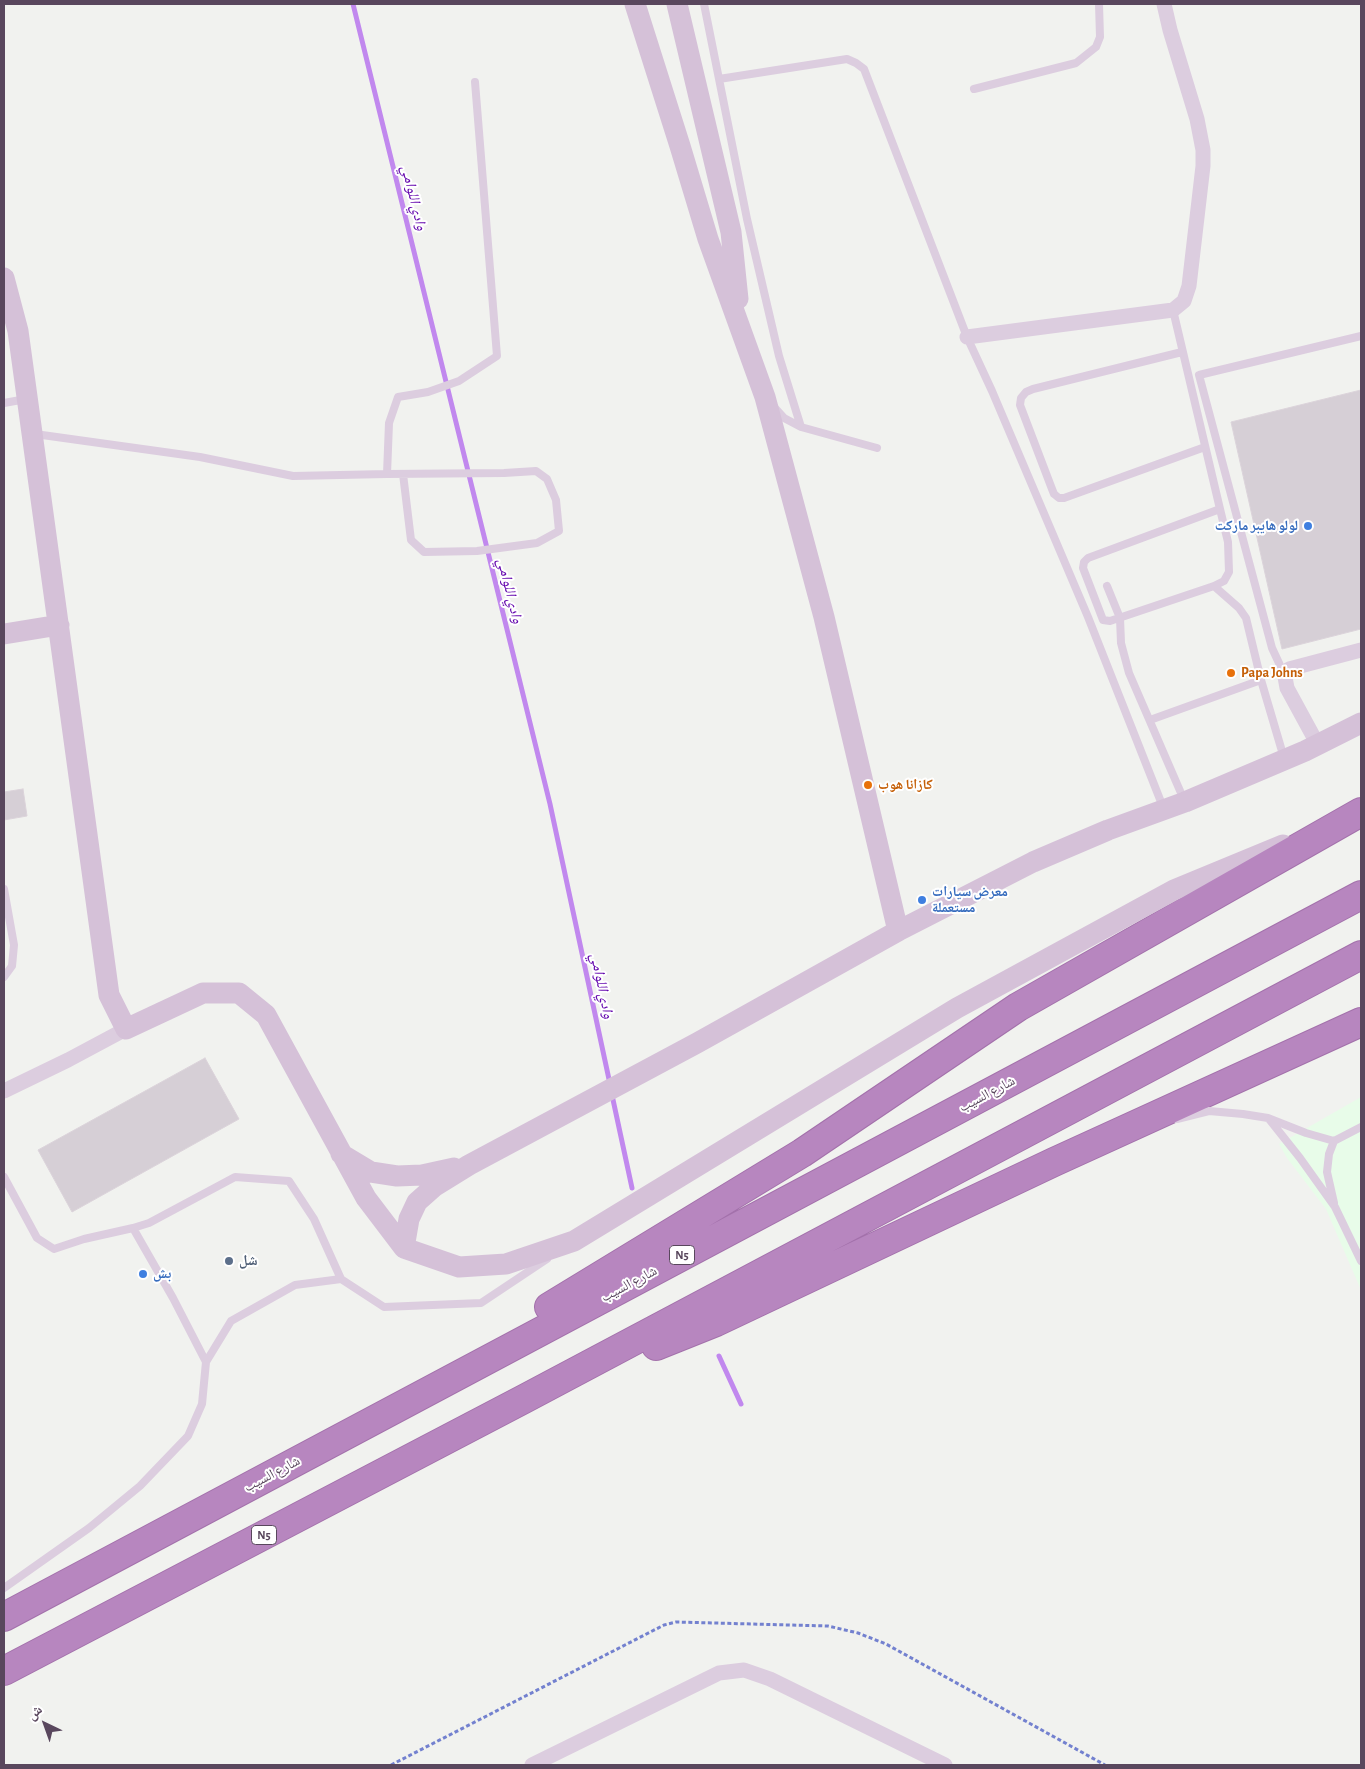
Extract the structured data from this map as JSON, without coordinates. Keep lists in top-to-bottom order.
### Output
{
  "streets": {
    "highway": ["شارع السيب", "N5"]
  },
  "water": ["وادي اللوامي"],
  "places": [
    "لولو هايبر ماركت",
    "Papa Johns",
    "كازانا هوب",
    "معرض سيارات مستعملة",
    "شل",
    "بش"
  ],
  "north": "top left"
}
